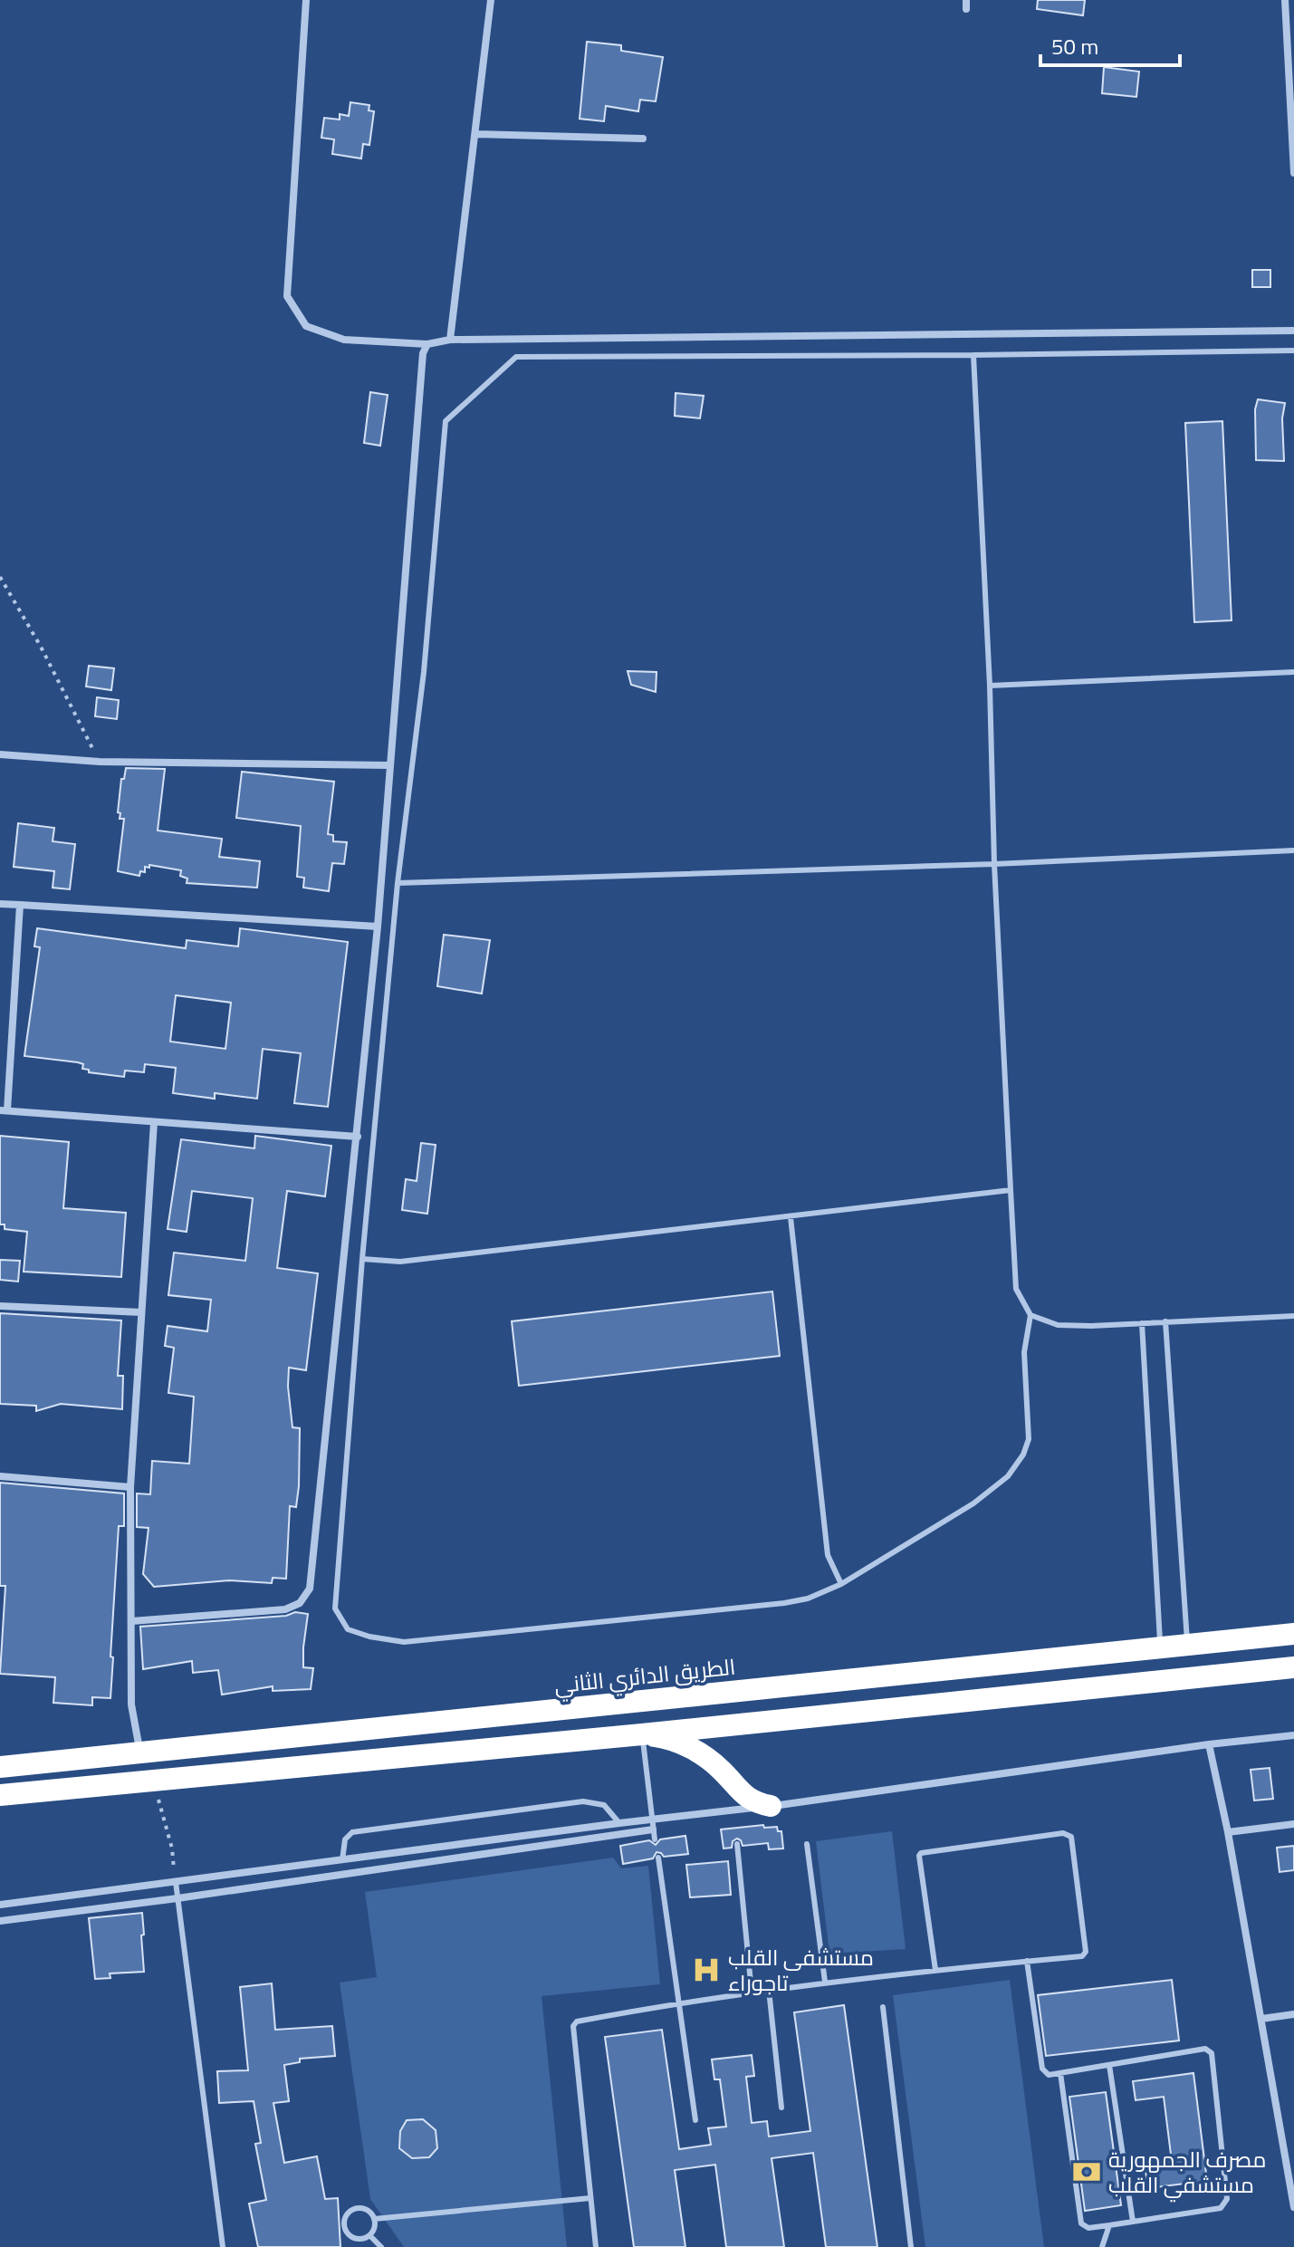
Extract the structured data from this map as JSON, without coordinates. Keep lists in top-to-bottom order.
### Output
{
  "streets": {
    "highway": ["الطريق الدائري الثاني"]
  },
  "places": {
    "hospital": ["مستشفى القلب تاجوراء"],
    "bank": ["مصرف الجمهورية مستشفي القلب"]
  },
  "scale_bar": "50 m"
}
